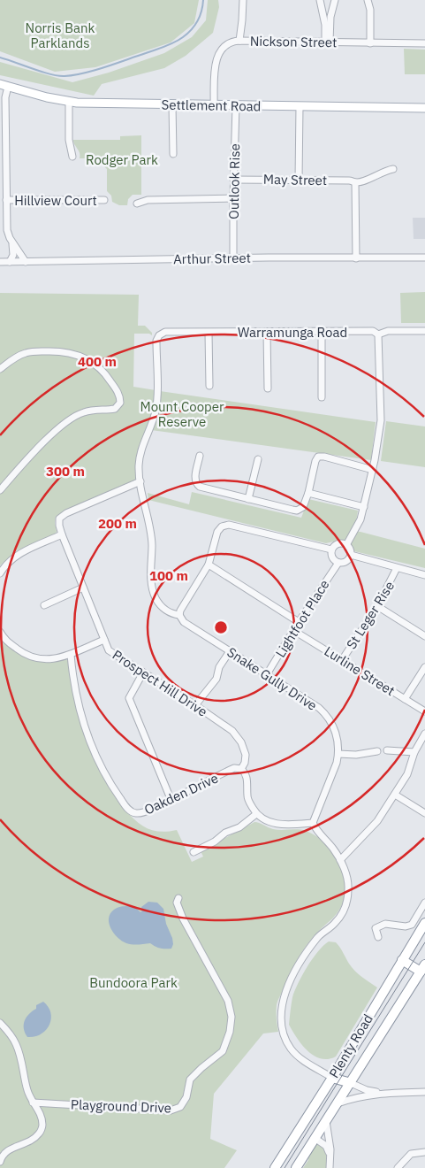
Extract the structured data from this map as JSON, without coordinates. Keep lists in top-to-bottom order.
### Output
{
  "streets": {
    "highway": ["Plenty Road"],
    "main road": ["Settlement Road"],
    "street": [
      "Nickson Street",
      "May Street",
      "Outlook Rise",
      "Hillview Court",
      "Arthur Street",
      "Warramunga Road",
      "St Leger Rise",
      "Lightfoot Place",
      "Lurline Street",
      "Snake Gully Drive",
      "Prospect Hill Drive",
      "Oakden Drive",
      "Playground Drive"
    ]
  },
  "crossings": [
    ["Nickson Street", "Settlement Road"],
    ["Settlement Road", "Outlook Rise"],
    ["May Street", "Outlook Rise"],
    ["Outlook Rise", "Arthur Street"],
    ["Warramunga Road", "Snake Gully Drive"],
    ["St Leger Rise", "Lurline Street"],
    ["Lightfoot Place", "Lurline Street"],
    ["Lightfoot Place", "Snake Gully Drive"],
    ["Snake Gully Drive", "Prospect Hill Drive"],
    ["Prospect Hill Drive", "Oakden Drive"]
  ],
  "parks": [
    "Norris Bank Parklands",
    "Rodger Park",
    "Mount Cooper Reserve",
    "Bundoora Park"
  ],
  "rings": [
    "400 m",
    "300 m",
    "200 m",
    "100 m"
  ]
}
